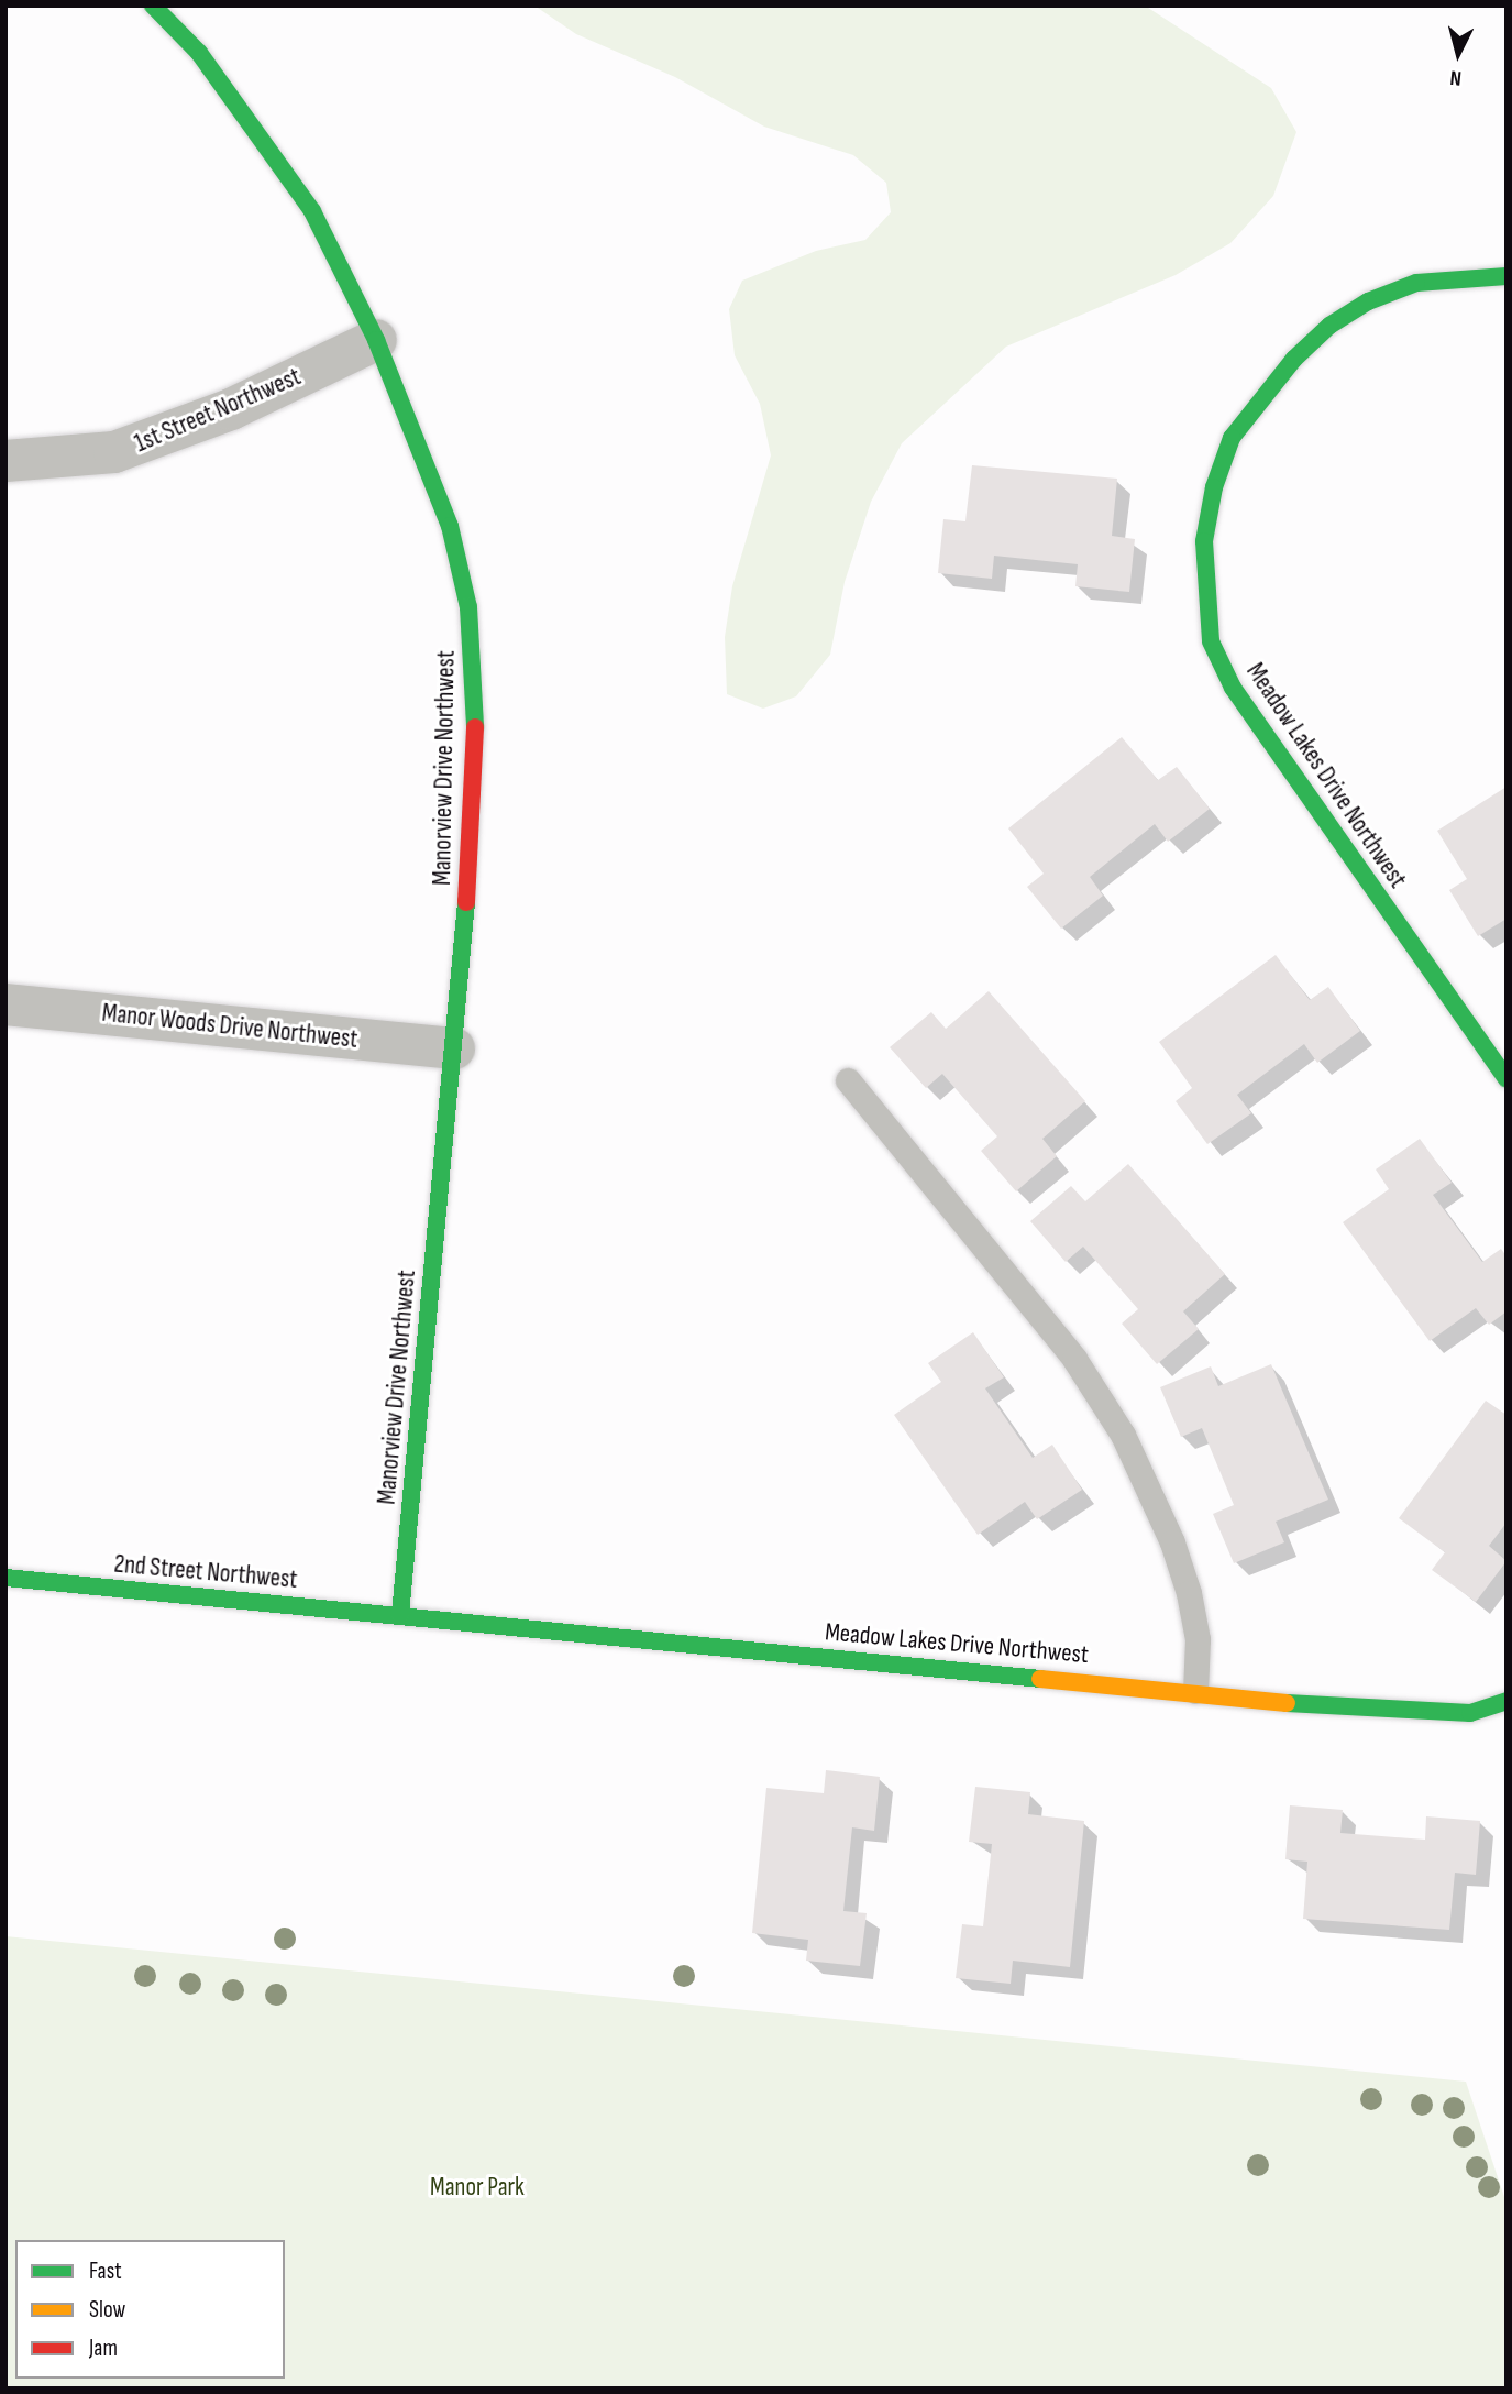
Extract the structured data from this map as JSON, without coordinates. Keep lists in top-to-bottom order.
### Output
{
  "streets": {
    "street": [
      "1st Street Northwest",
      "Manorview Drive Northwest",
      "Meadow Lakes Drive Northwest",
      "Manor Woods Drive Northwest",
      "2nd Street Northwest"
    ]
  },
  "crossings": [
    ["1st Street Northwest", "Manorview Drive Northwest"],
    ["Manorview Drive Northwest", "Meadow Lakes Drive Northwest"],
    ["Manorview Drive Northwest", "Manor Woods Drive Northwest"],
    ["Manorview Drive Northwest", "2nd Street Northwest"],
    ["Meadow Lakes Drive Northwest", "2nd Street Northwest"]
  ],
  "parks": ["Manor Park"],
  "legend": ["Fast", "Slow", "Jam"],
  "north": "bottom"
}
